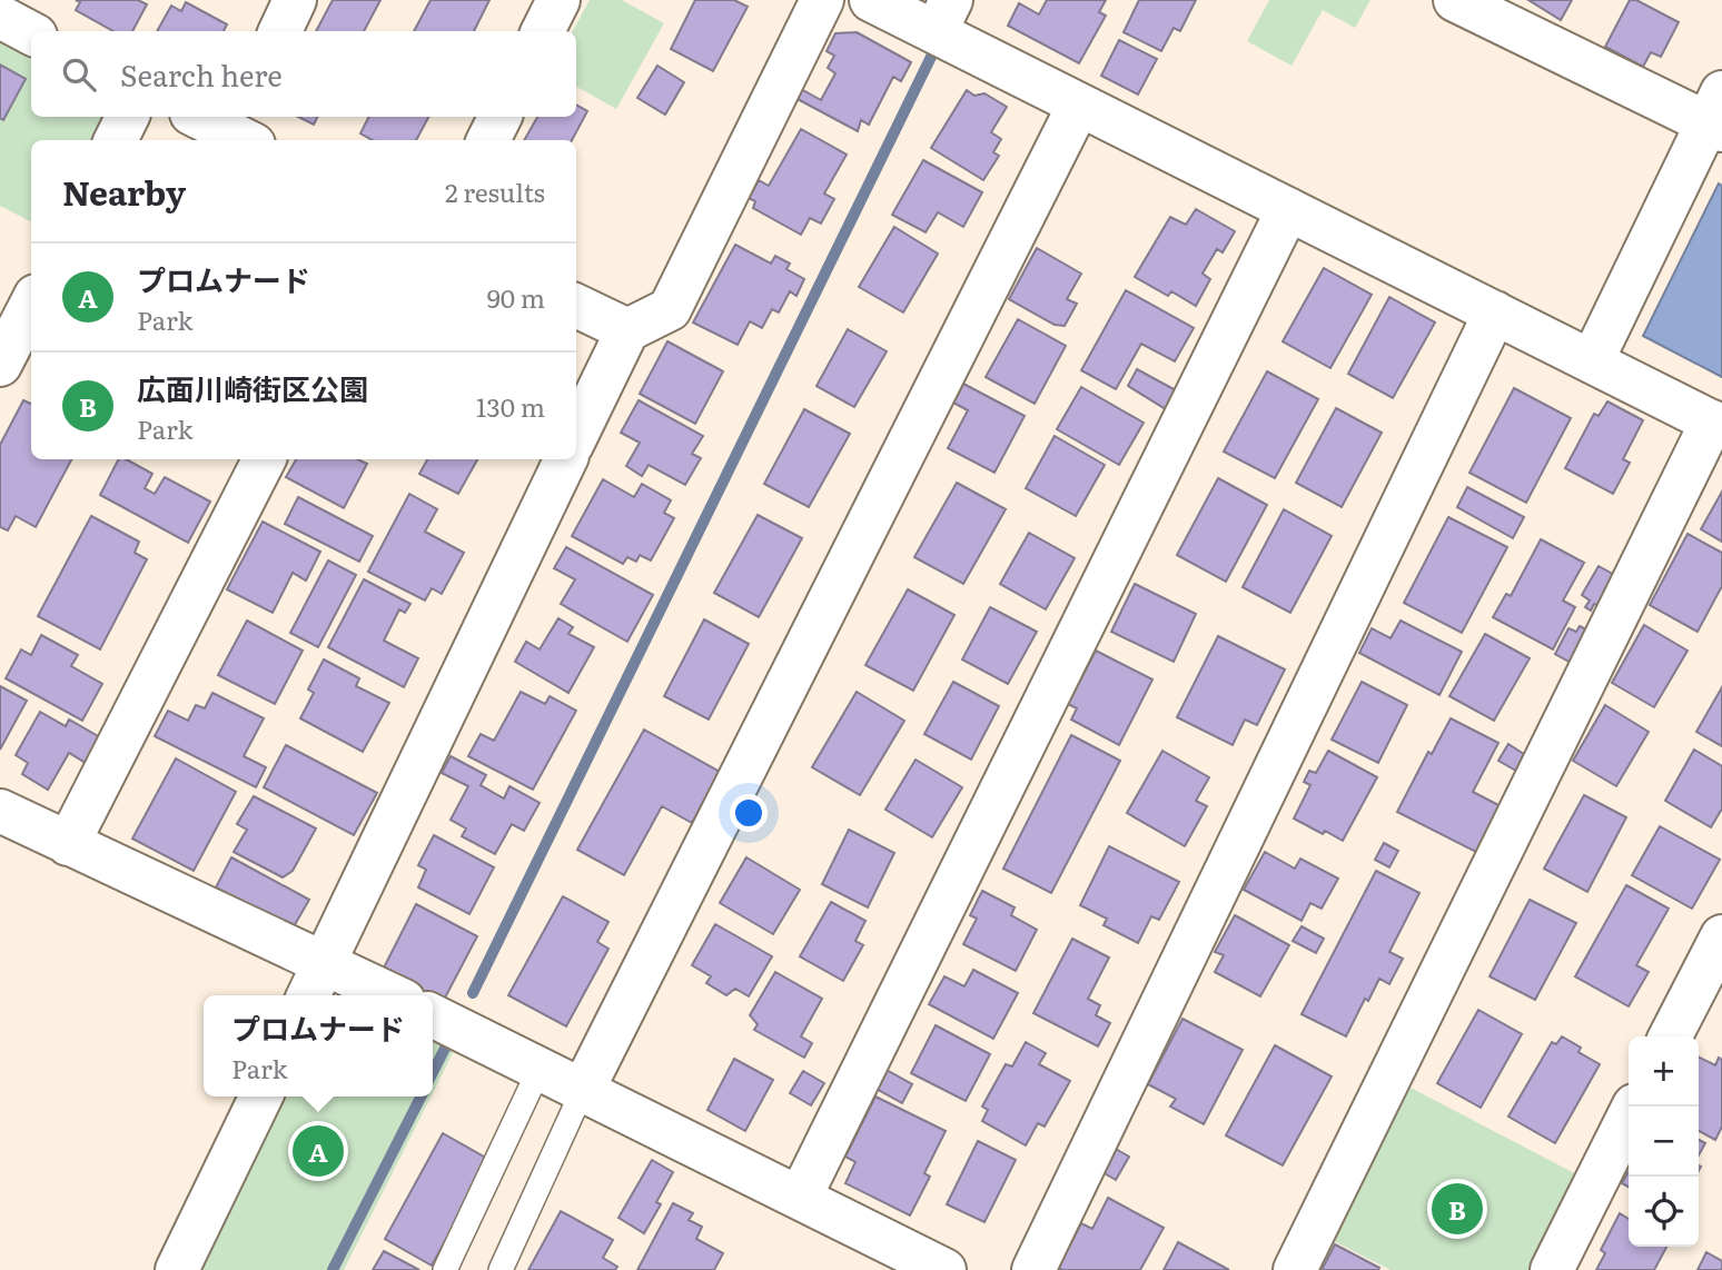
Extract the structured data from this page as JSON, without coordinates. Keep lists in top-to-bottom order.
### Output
{
  "page": {
    "search": "Search here",
    "heading": ["Nearby", "2 results"],
    "list": [
      {
        "mark": "A",
        "name": "プロムナード",
        "note": "Park",
        "value": "90 m"
      },
      {
        "mark": "B",
        "name": "広面川崎街区公園",
        "note": "Park",
        "value": "130 m"
      }
    ],
    "popup": ["プロムナード", "Park"],
    "map_buttons": ["+", "−"],
    "pins": ["A", "B"]
  }
}
